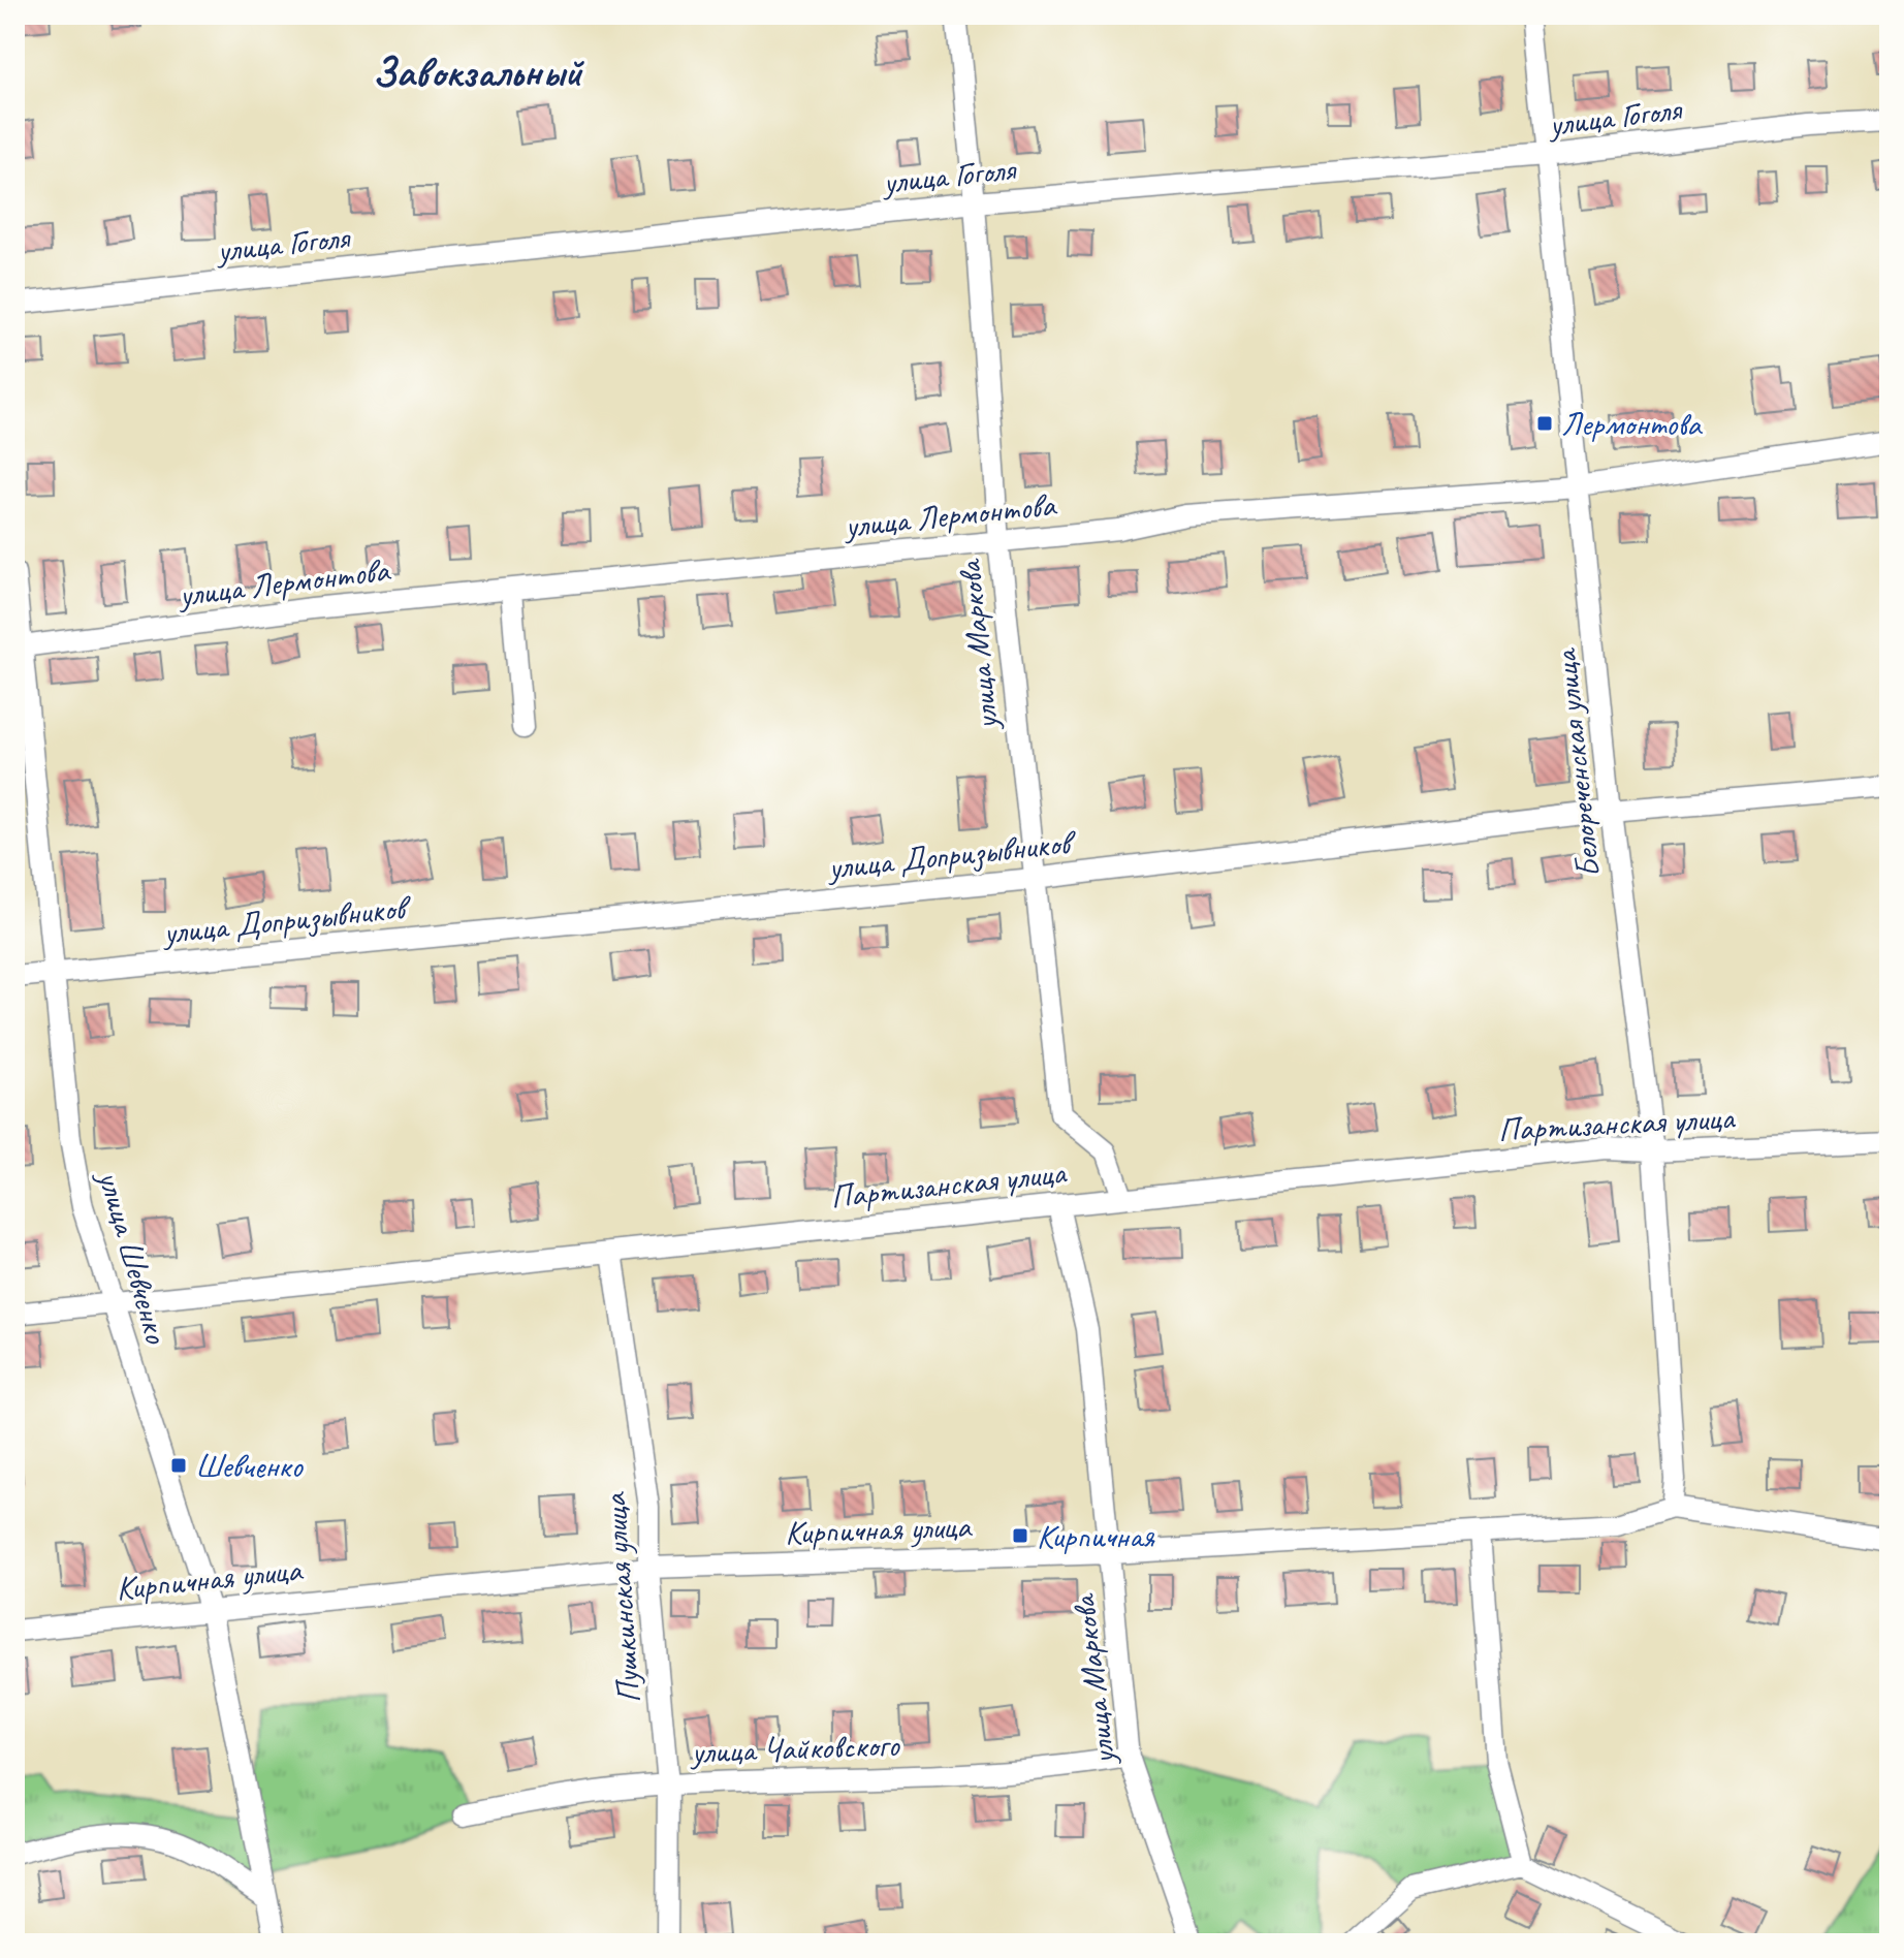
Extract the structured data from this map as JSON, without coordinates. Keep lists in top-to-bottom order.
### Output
{
  "streets": {
    "street": [
      "улица Гоголя",
      "улица Лермонтова",
      "улица Маркова",
      "Белореченская улица",
      "улица Допризывников",
      "Партизанская улица",
      "улица Шевченко",
      "Кирпичная улица",
      "Пушкинская улица",
      "улица Чайковского"
    ]
  },
  "crossings": [
    ["улица Гоголя", "улица Маркова"],
    ["улица Гоголя", "Белореченская улица"],
    ["улица Лермонтова", "улица Маркова"],
    ["улица Лермонтова", "Белореченская улица"],
    ["улица Лермонтова", "улица Шевченко"],
    ["улица Маркова", "улица Допризывников"],
    ["улица Маркова", "Партизанская улица"],
    ["улица Маркова", "Кирпичная улица"],
    ["улица Маркова", "улица Чайковского"],
    ["Белореченская улица", "улица Допризывников"],
    ["Белореченская улица", "Партизанская улица"],
    ["Белореченская улица", "Кирпичная улица"],
    ["улица Допризывников", "улица Шевченко"],
    ["Партизанская улица", "улица Шевченко"],
    ["Партизанская улица", "Пушкинская улица"],
    ["улица Шевченко", "Кирпичная улица"],
    ["Кирпичная улица", "Пушкинская улица"],
    ["Пушкинская улица", "улица Чайковского"]
  ],
  "districts": ["Завокзальный"],
  "places": {
    "transit": ["Лермонтова", "Шевченко", "Кирпичная"]
  }
}
